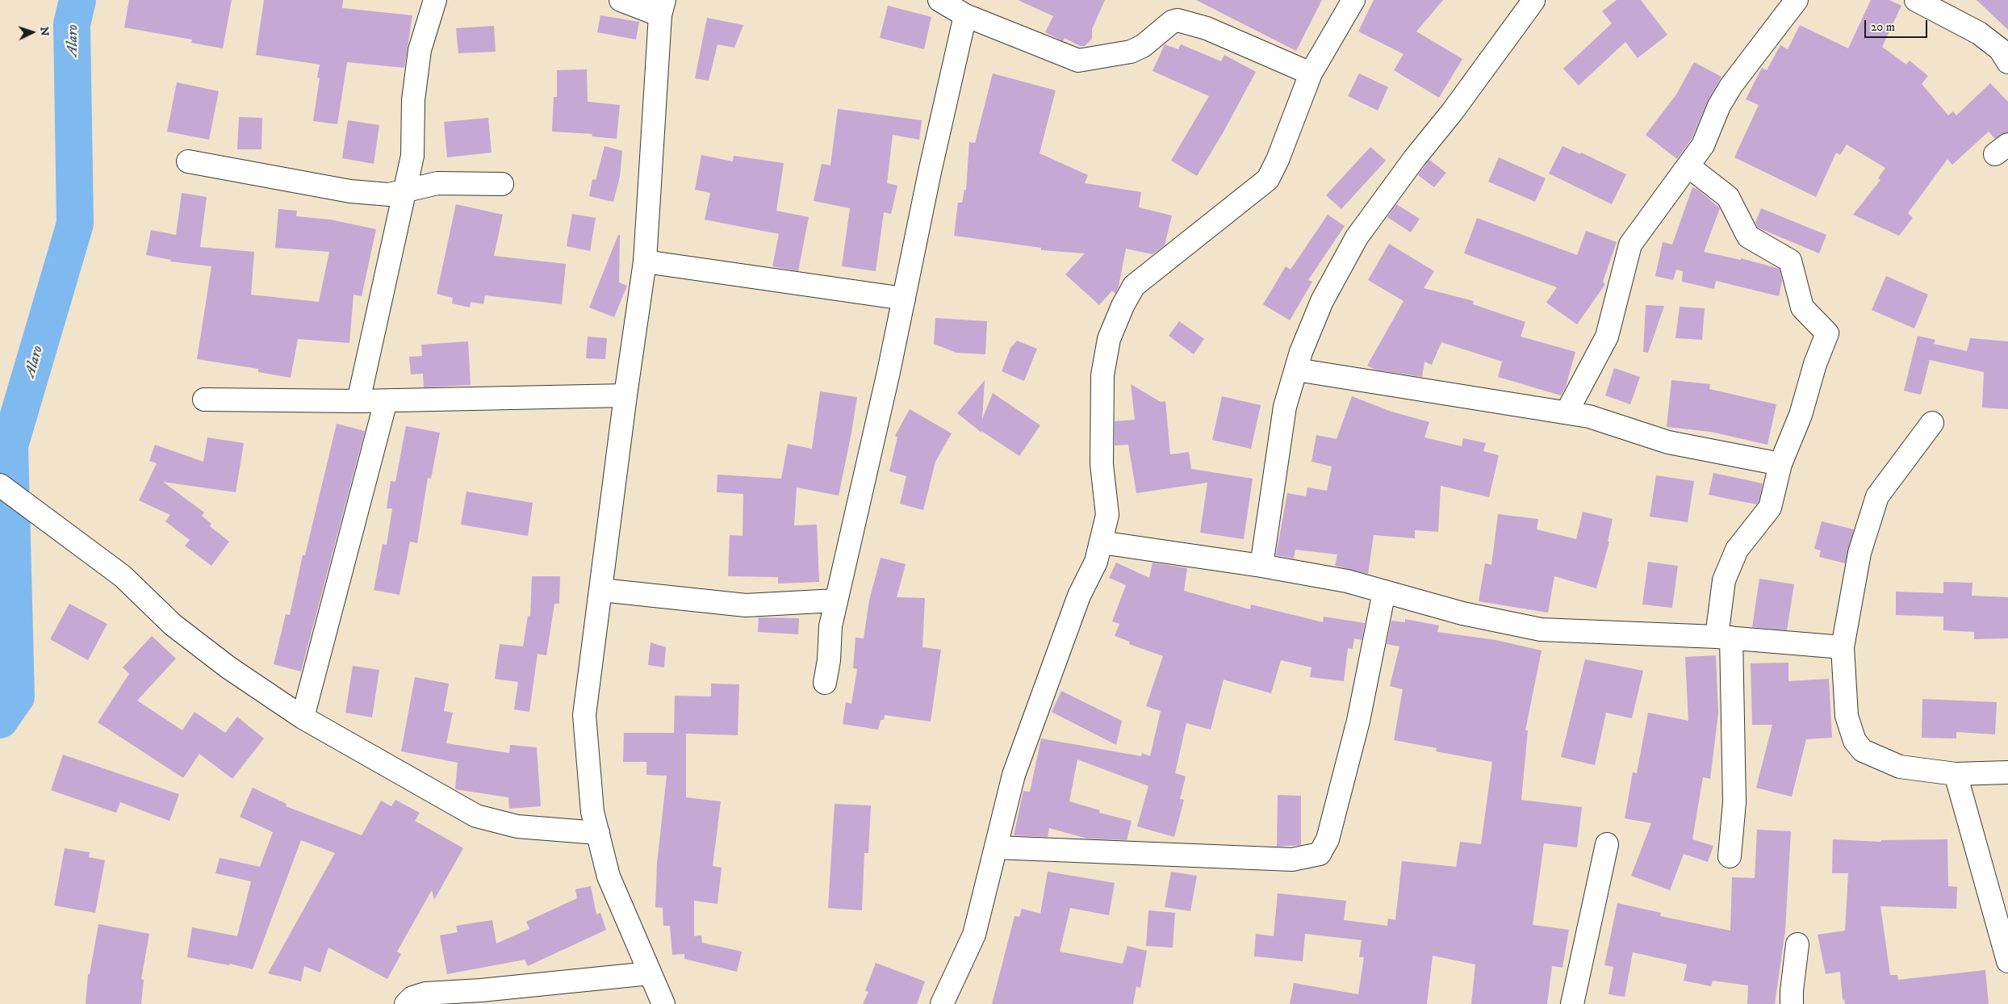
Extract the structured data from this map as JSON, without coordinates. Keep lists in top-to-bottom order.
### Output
{
  "water": ["Alaro"],
  "scale_bar": "20 m",
  "north": "right"
}
